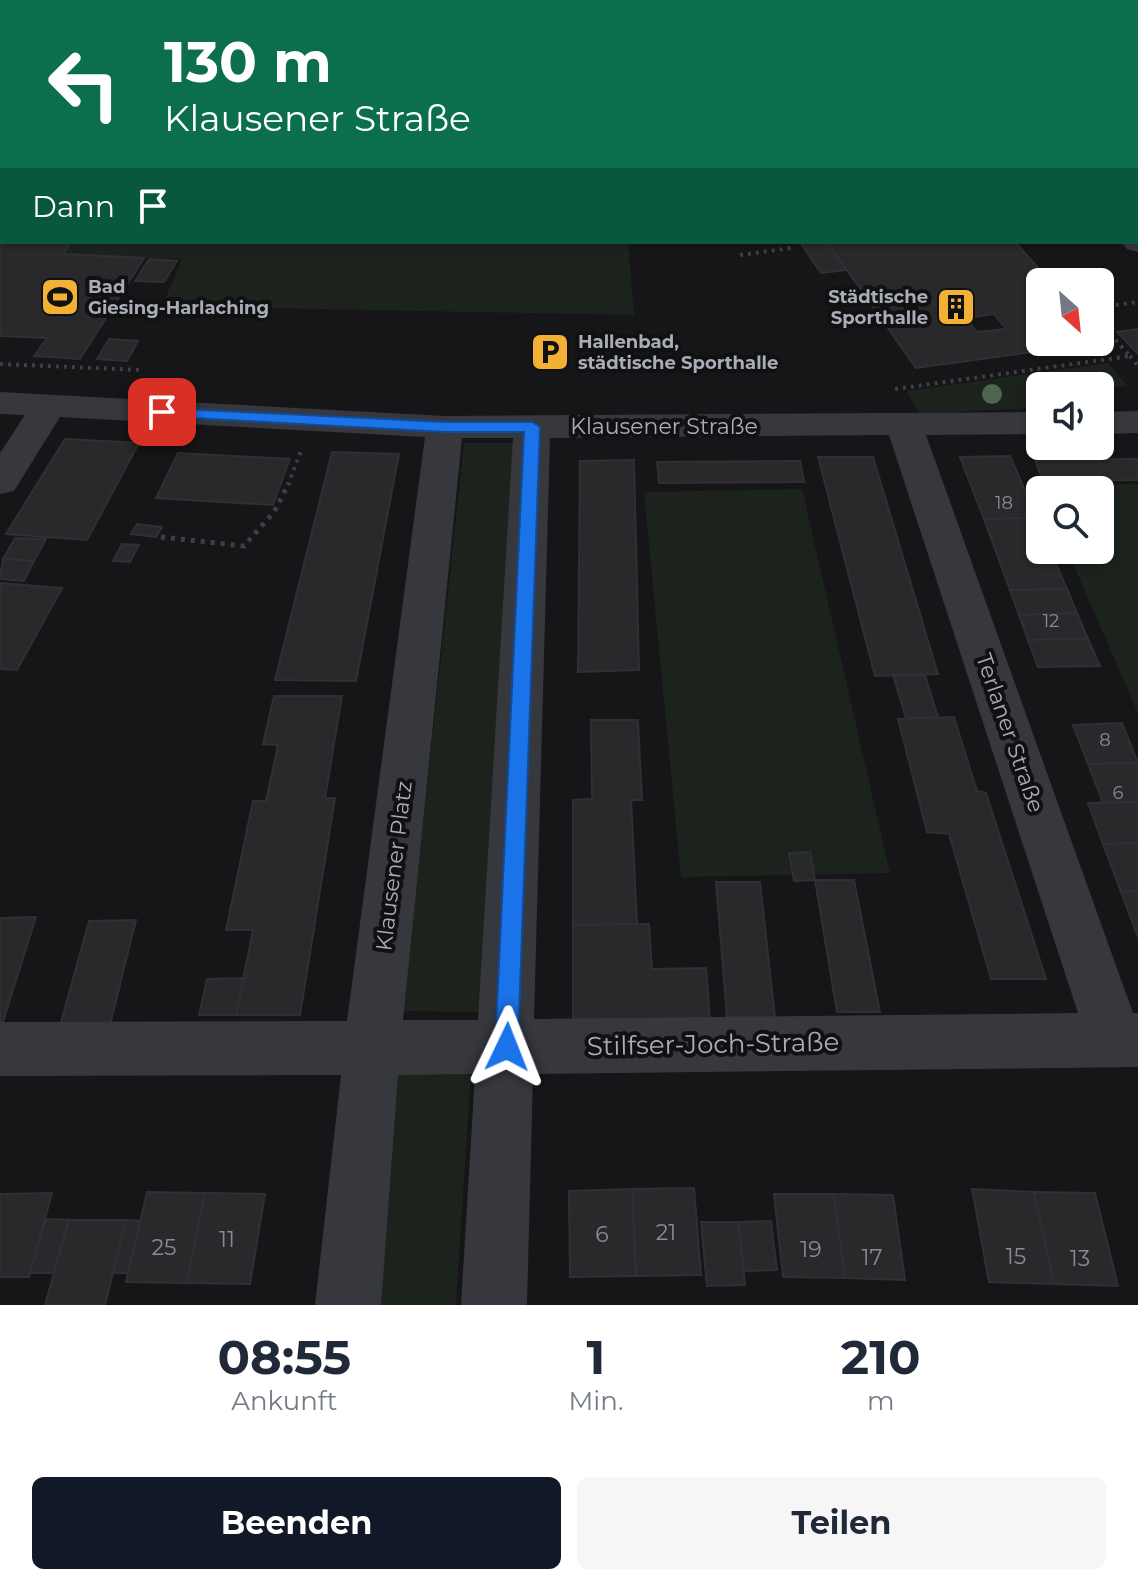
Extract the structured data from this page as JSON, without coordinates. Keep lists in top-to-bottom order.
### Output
{
  "streets": {
    "street": [
      "Klausener Straße",
      "Terlaner Straße",
      "Klausener Platz",
      "Stilfser-Joch-Straße"
    ]
  },
  "crossings": [
    ["Klausener Straße", "Terlaner Straße"],
    ["Klausener Straße", "Klausener Platz"],
    ["Terlaner Straße", "Stilfser-Joch-Straße"],
    ["Klausener Platz", "Stilfser-Joch-Straße"]
  ],
  "places": {
    "sports": ["Bad Giesing-Harlaching"],
    "building": ["Städtische Sporthalle"],
    "parking": ["Hallenbad, städtische Sporthalle"]
  },
  "house_numbers": [
    "18",
    "12",
    "8",
    "6",
    "21",
    "6",
    "11",
    "25",
    "19",
    "15",
    "17",
    "13"
  ],
  "north": "bottom right",
  "page": {
    "turn": ["130 m", "Klausener Straße"],
    "then": "Dann",
    "eta": [
      "08:55",
      "Ankunft",
      "1",
      "Min.",
      "210",
      "m"
    ],
    "buttons": ["Beenden", "Teilen"]
  }
}
